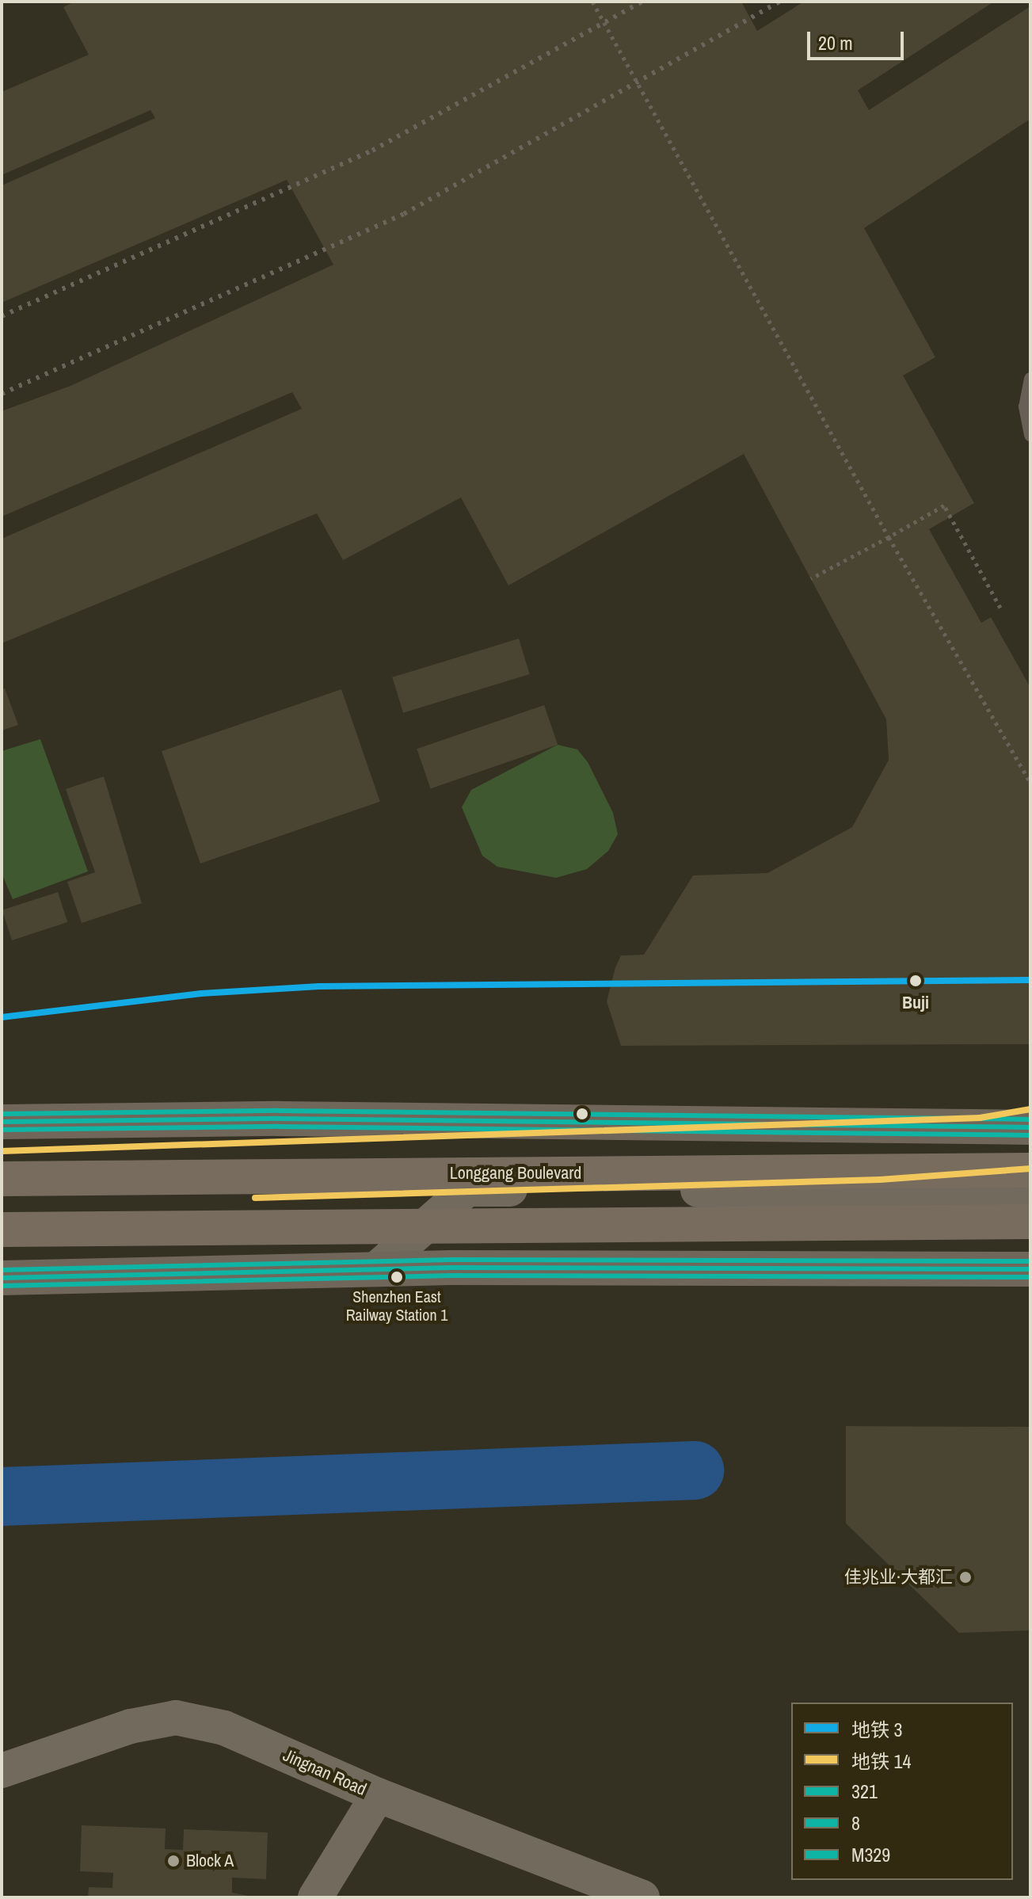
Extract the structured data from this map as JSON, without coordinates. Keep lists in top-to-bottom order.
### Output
{
  "streets": {
    "highway": ["Longgang Boulevard"],
    "street": ["Jingnan Road"]
  },
  "places": [
    "Buji",
    "Shenzhen East Railway Station 1",
    "佳兆业·大都汇",
    "Block A"
  ],
  "lines": [
    "metro line 3",
    "metro line 14",
    "transit line M329",
    "transit line 321",
    "transit line 8"
  ],
  "legend": [
    "地铁 3",
    "地铁 14",
    "321",
    "8",
    "M329"
  ],
  "scale_bar": "20 m"
}
